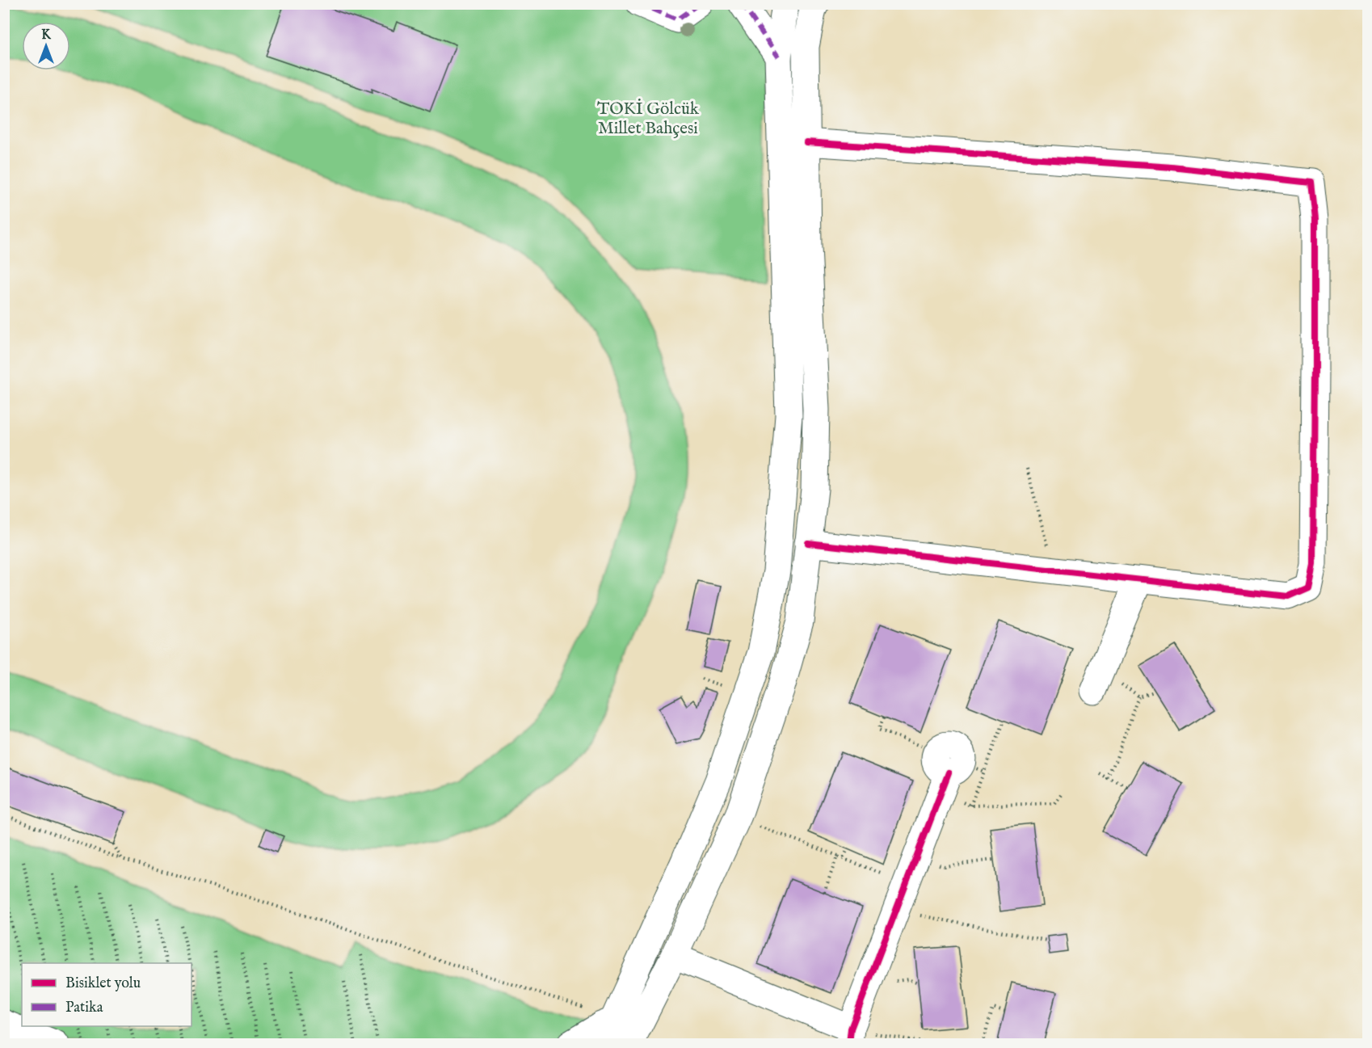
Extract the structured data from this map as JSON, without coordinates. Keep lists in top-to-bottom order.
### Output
{
  "parks": ["TOKİ Gölcük Millet Bahçesi"],
  "legend": ["Bisiklet yolu", "Patika"],
  "north": "top"
}
